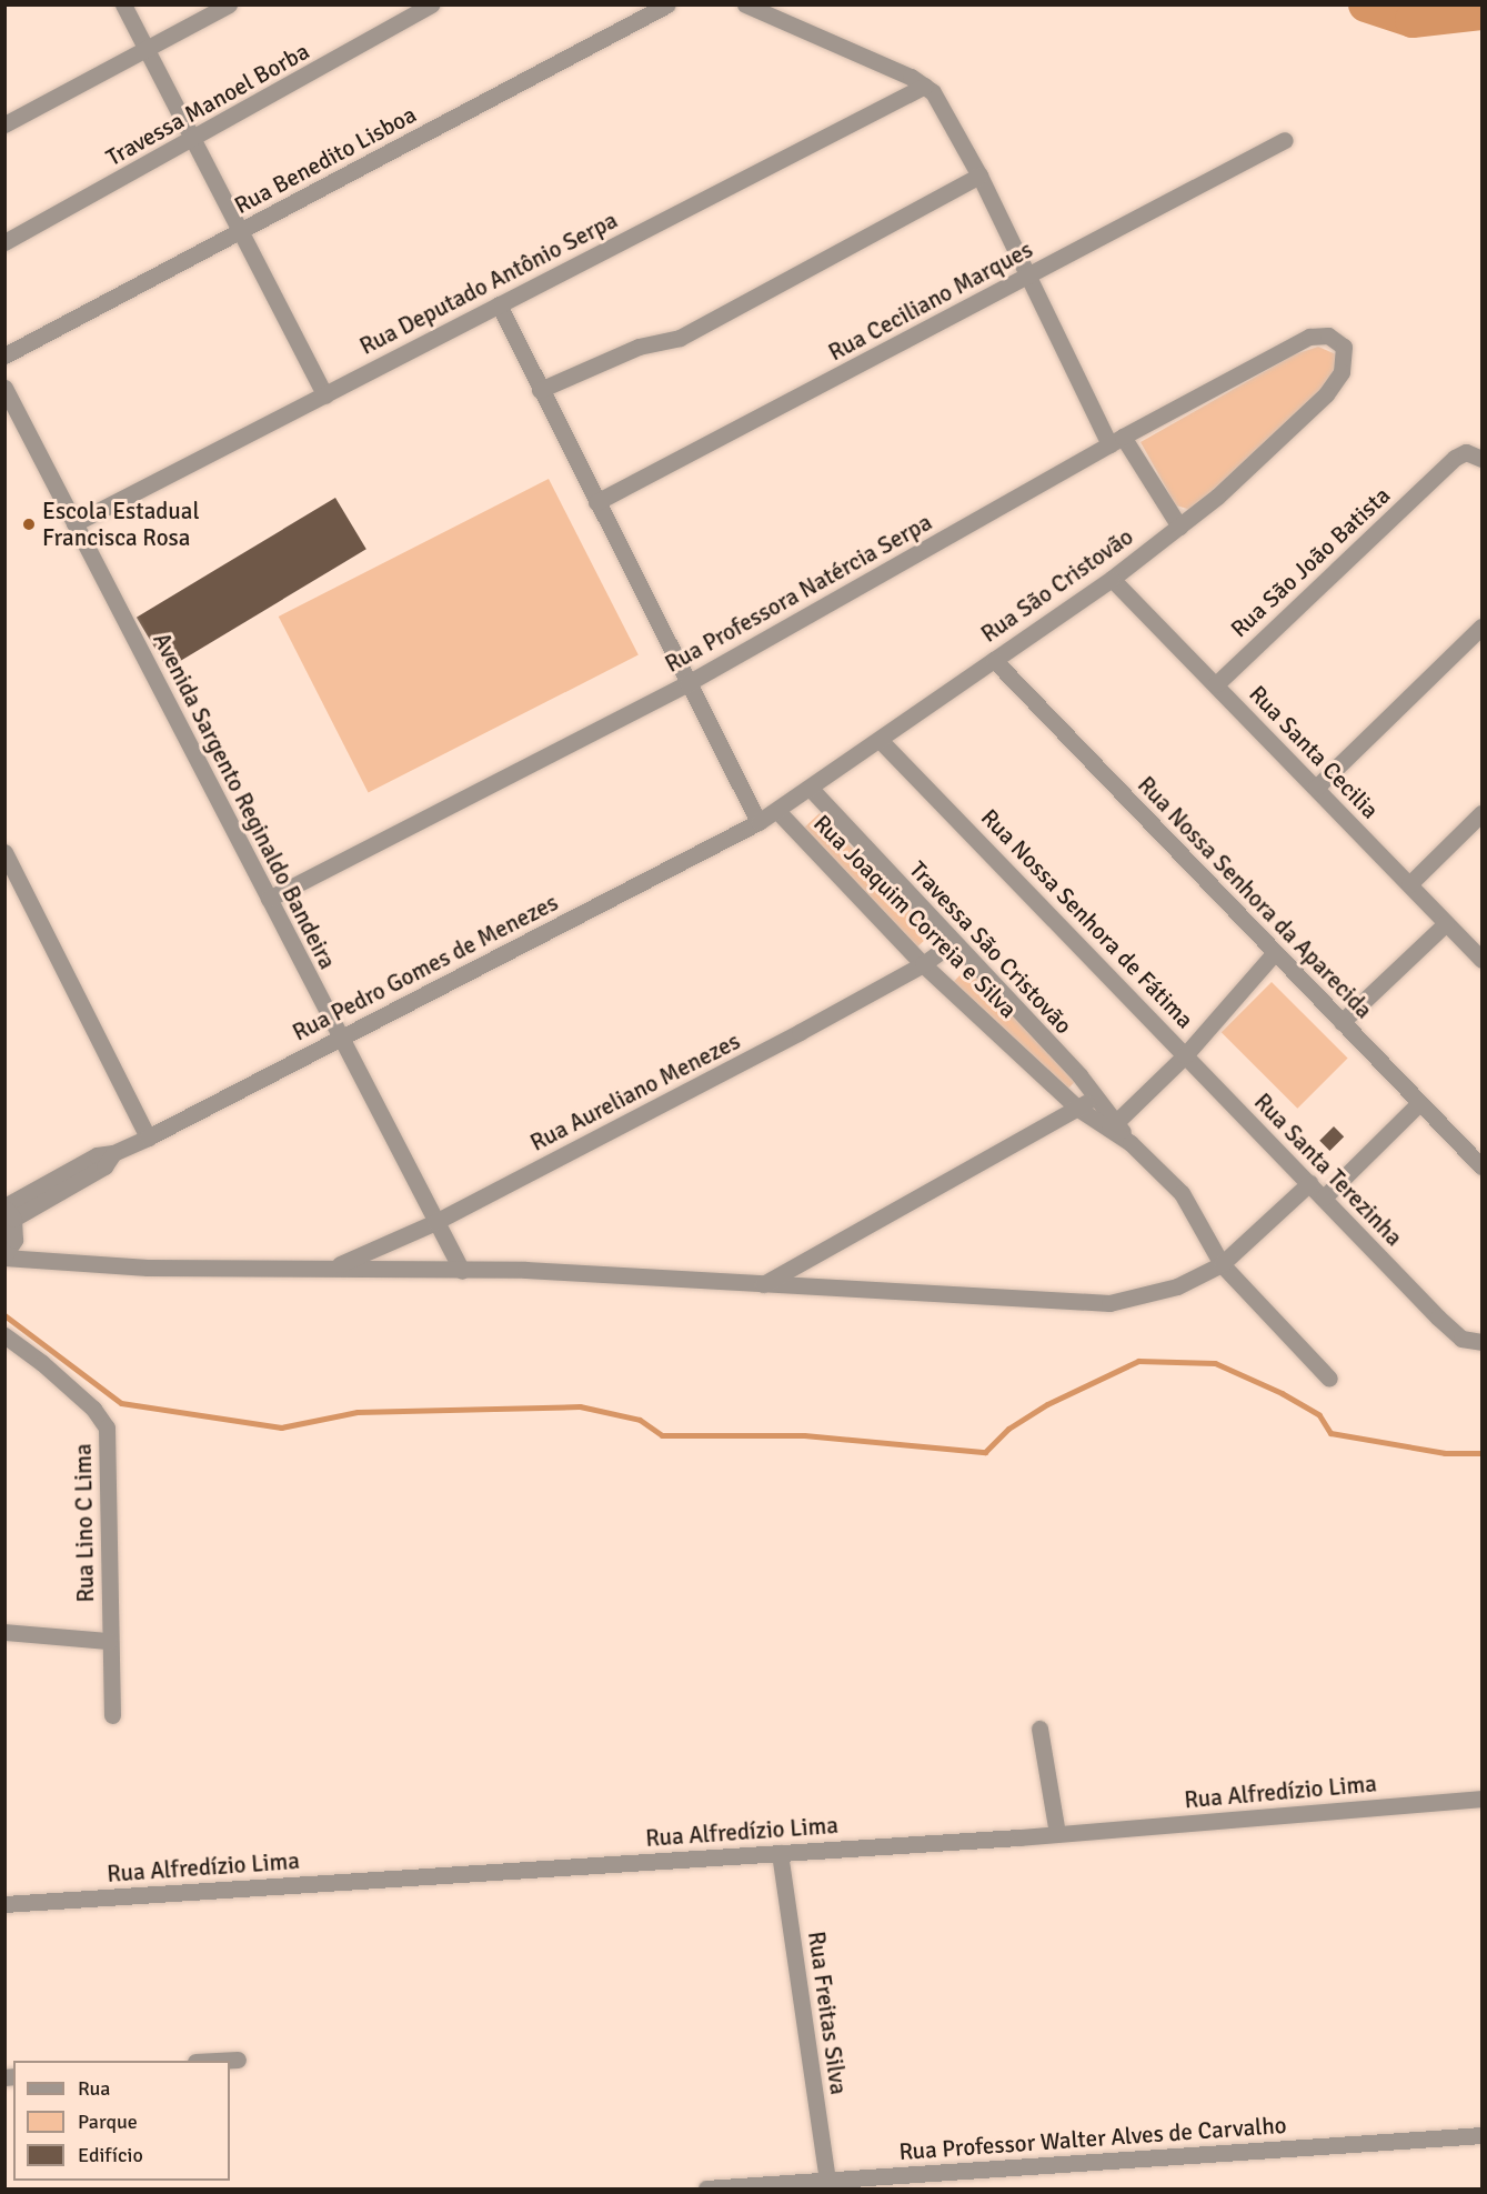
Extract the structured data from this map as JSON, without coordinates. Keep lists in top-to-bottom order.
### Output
{
  "streets": {
    "street": [
      "Travessa Manoel Borba",
      "Rua Benedito Lisboa",
      "Rua Deputado Antônio Serpa",
      "Rua Ceciliano Marques",
      "Rua São João Batista",
      "Rua São Cristovão",
      "Rua Professora Natércia Serpa",
      "Rua Santa Cecilia",
      "Avenida Sargento Reginaldo Bandeira",
      "Rua Nossa Senhora da Aparecida",
      "Rua Joaquim Correia e Silva",
      "Rua Nossa Senhora de Fátima",
      "Travessa São Cristovão",
      "Rua Pedro Gomes de Menezes",
      "Rua Aureliano Menezes",
      "Rua Santa Terezinha",
      "Rua Lino C Lima",
      "Rua Alfredízio Lima",
      "Rua Freitas Silva",
      "Rua Professor Walter Alves de Carvalho"
    ]
  },
  "crossings": [
    ["Rua Deputado Antônio Serpa", "Avenida Sargento Reginaldo Bandeira"],
    ["Rua São João Batista", "Rua Santa Cecilia"],
    ["Rua São Cristovão", "Rua Professora Natércia Serpa"],
    ["Rua São Cristovão", "Rua Santa Cecilia"],
    ["Rua São Cristovão", "Rua Nossa Senhora da Aparecida"],
    ["Rua São Cristovão", "Rua Joaquim Correia e Silva"],
    ["Rua São Cristovão", "Rua Nossa Senhora de Fátima"],
    ["Rua São Cristovão", "Travessa São Cristovão"],
    ["Rua São Cristovão", "Rua Pedro Gomes de Menezes"],
    ["Rua Professora Natércia Serpa", "Avenida Sargento Reginaldo Bandeira"],
    ["Avenida Sargento Reginaldo Bandeira", "Rua Pedro Gomes de Menezes"],
    ["Avenida Sargento Reginaldo Bandeira", "Rua Aureliano Menezes"],
    ["Rua Joaquim Correia e Silva", "Travessa São Cristovão"],
    ["Rua Joaquim Correia e Silva", "Rua Aureliano Menezes"],
    ["Rua Nossa Senhora de Fátima", "Travessa São Cristovão"],
    ["Rua Nossa Senhora de Fátima", "Rua Santa Terezinha"],
    ["Travessa São Cristovão", "Rua Aureliano Menezes"],
    ["Rua Alfredízio Lima", "Rua Freitas Silva"],
    ["Rua Freitas Silva", "Rua Professor Walter Alves de Carvalho"]
  ],
  "places": ["Escola Estadual Francisca Rosa"],
  "legend": ["Rua", "Parque", "Edifício"]
}
